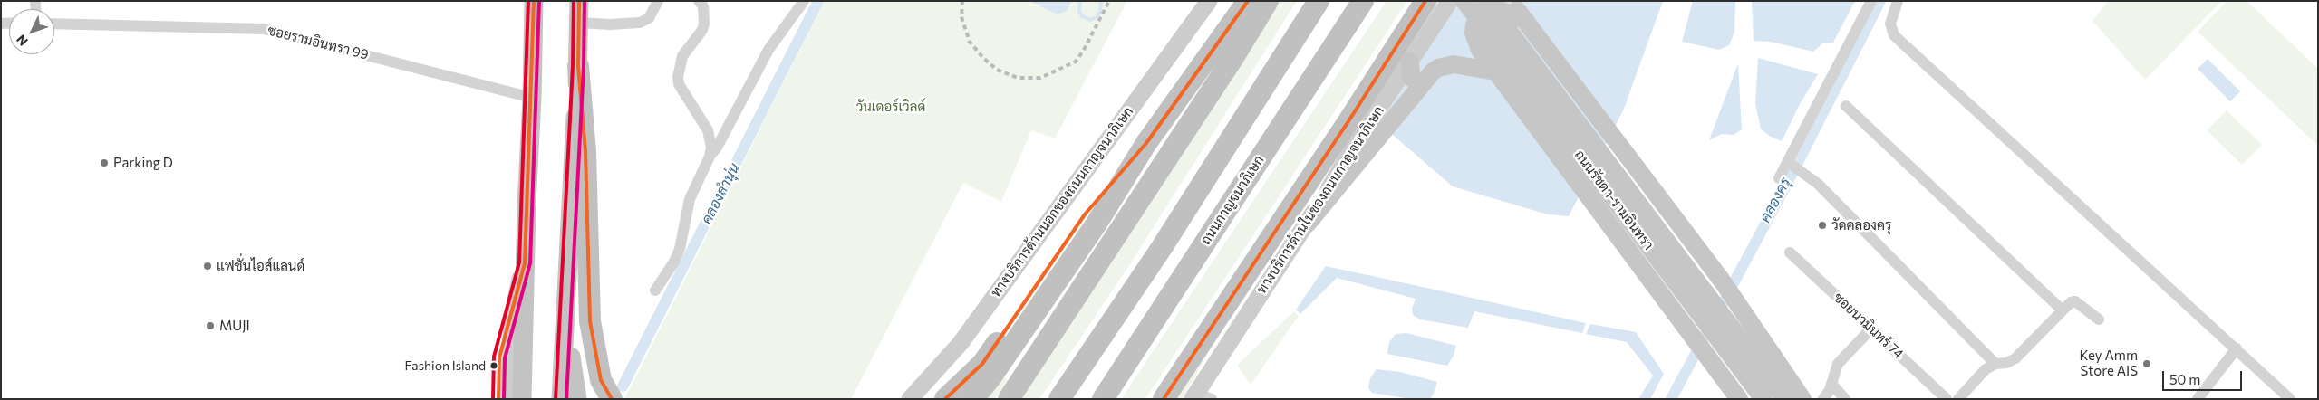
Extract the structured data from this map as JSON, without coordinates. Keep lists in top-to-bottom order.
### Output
{
  "streets": {
    "highway": ["ถนนกาญจนาภิเษก"],
    "main road": ["ทางบริการด้านในของถนนกาญจนาภิเษก", "ถนนรัชดา-รามอินทรา", "ทางบริการด้านนอกของถนนกาญจนาภิเษก"],
    "street": ["ซอยรามอินทรา 99", "ซอยนวมินทร์ 74"]
  },
  "water": ["คลองลำนุ่น", "คลองครุ"],
  "parks": ["วันเดอร์เวิลด์"],
  "places": [
    "Parking D",
    "วัดคลองครุ",
    "แฟชั่นไอส์แลนด์",
    "MUJI",
    "Key Amm Store AIS",
    "Fashion Island"
  ],
  "scale_bar": "50 m",
  "north": "bottom left"
}
